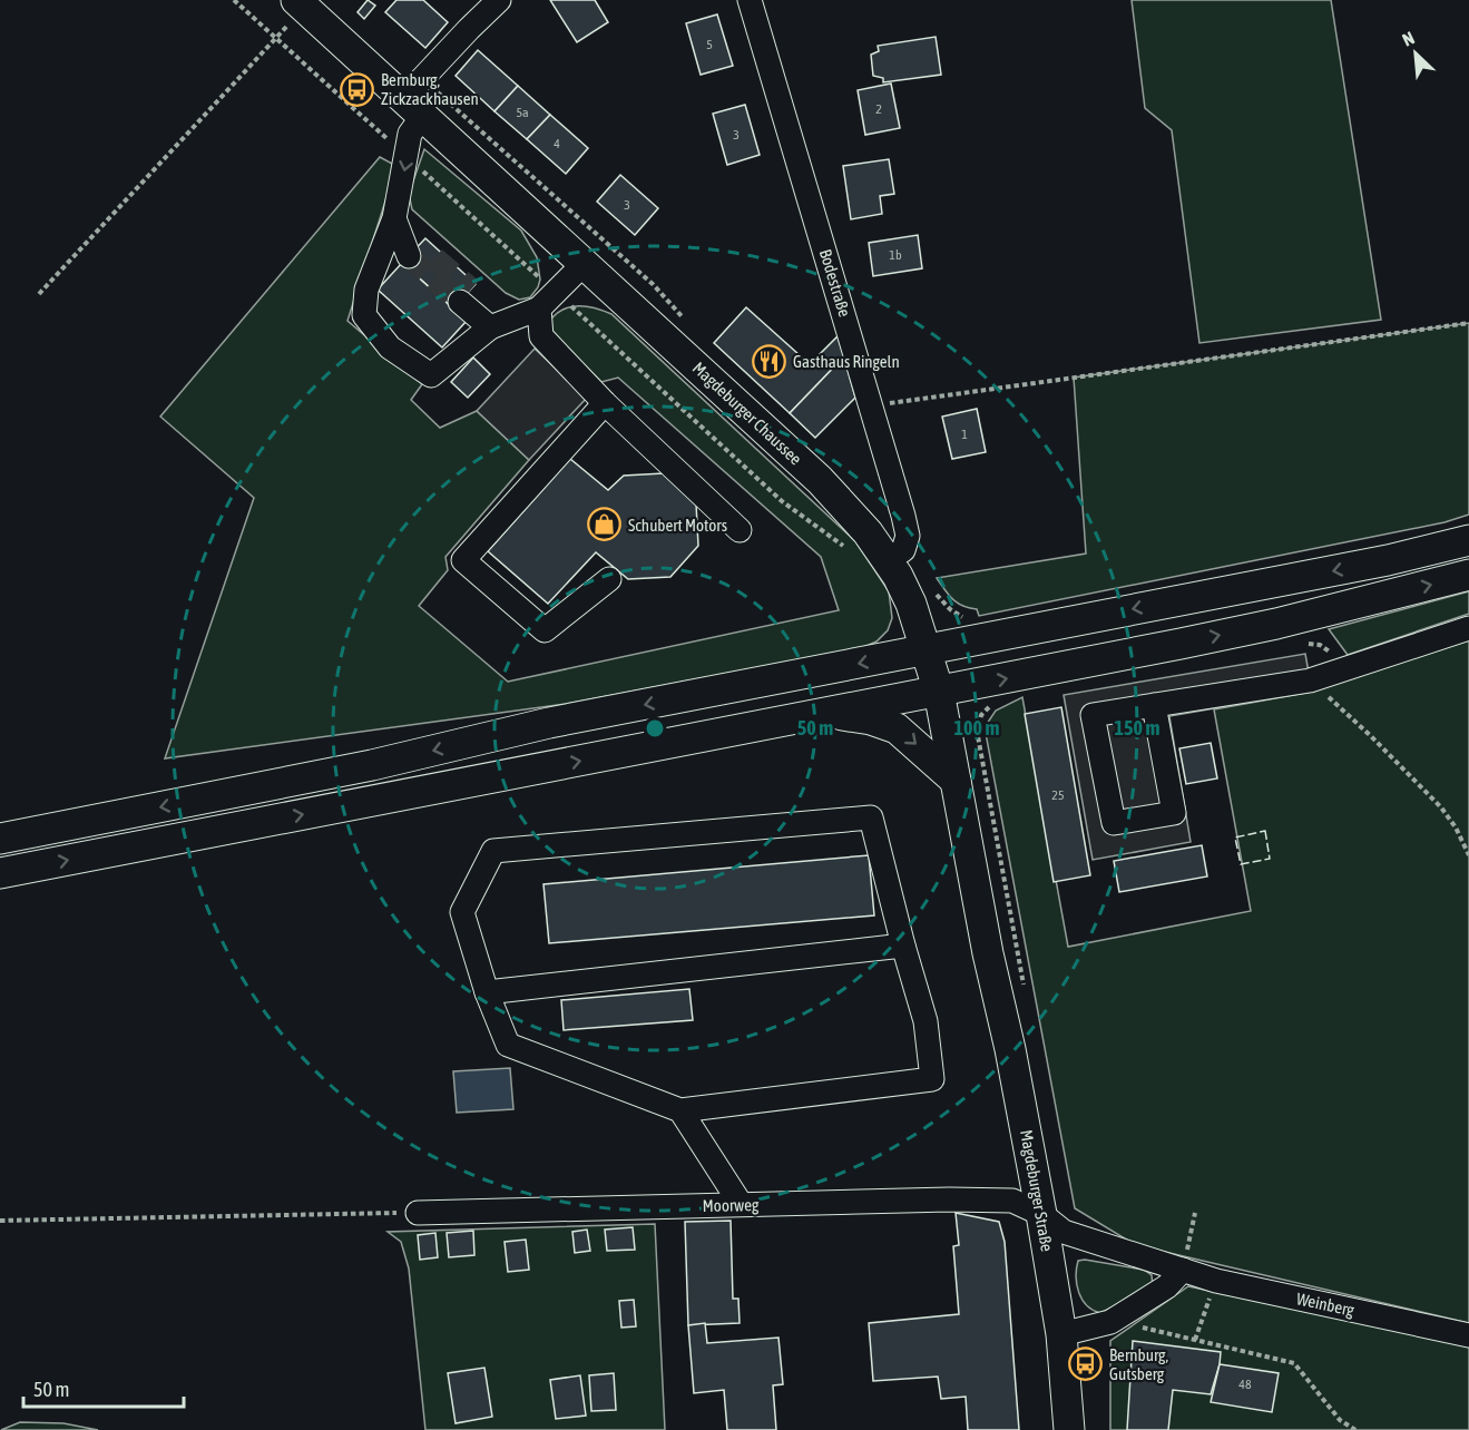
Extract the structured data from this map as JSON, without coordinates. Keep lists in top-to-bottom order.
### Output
{
  "streets": {
    "main road": ["Magdeburger Chaussee", "Magdeburger Straße"],
    "street": ["Bodestraße", "Moorweg", "Weinberg"]
  },
  "crossings": [
    ["Bodestraße", "Magdeburger Chaussee"],
    ["Magdeburger Chaussee", "Magdeburger Straße"],
    ["Magdeburger Straße", "Moorweg"],
    ["Magdeburger Straße", "Weinberg"],
    ["Moorweg", "Weinberg"]
  ],
  "places": {
    "bus stop": ["Bernburg, Zickzackhausen", "Bernburg, Gutsberg"],
    "restaurant": ["Gasthaus Ringeln"],
    "shop": ["Schubert Motors"]
  },
  "house_numbers": [
    "5",
    "2",
    "5a",
    "3",
    "4",
    "3",
    "1b",
    "1",
    "25",
    "48"
  ],
  "scale_bar": "50 m",
  "north": "top left",
  "rings": ["50 m", "100 m", "150 m"]
}
